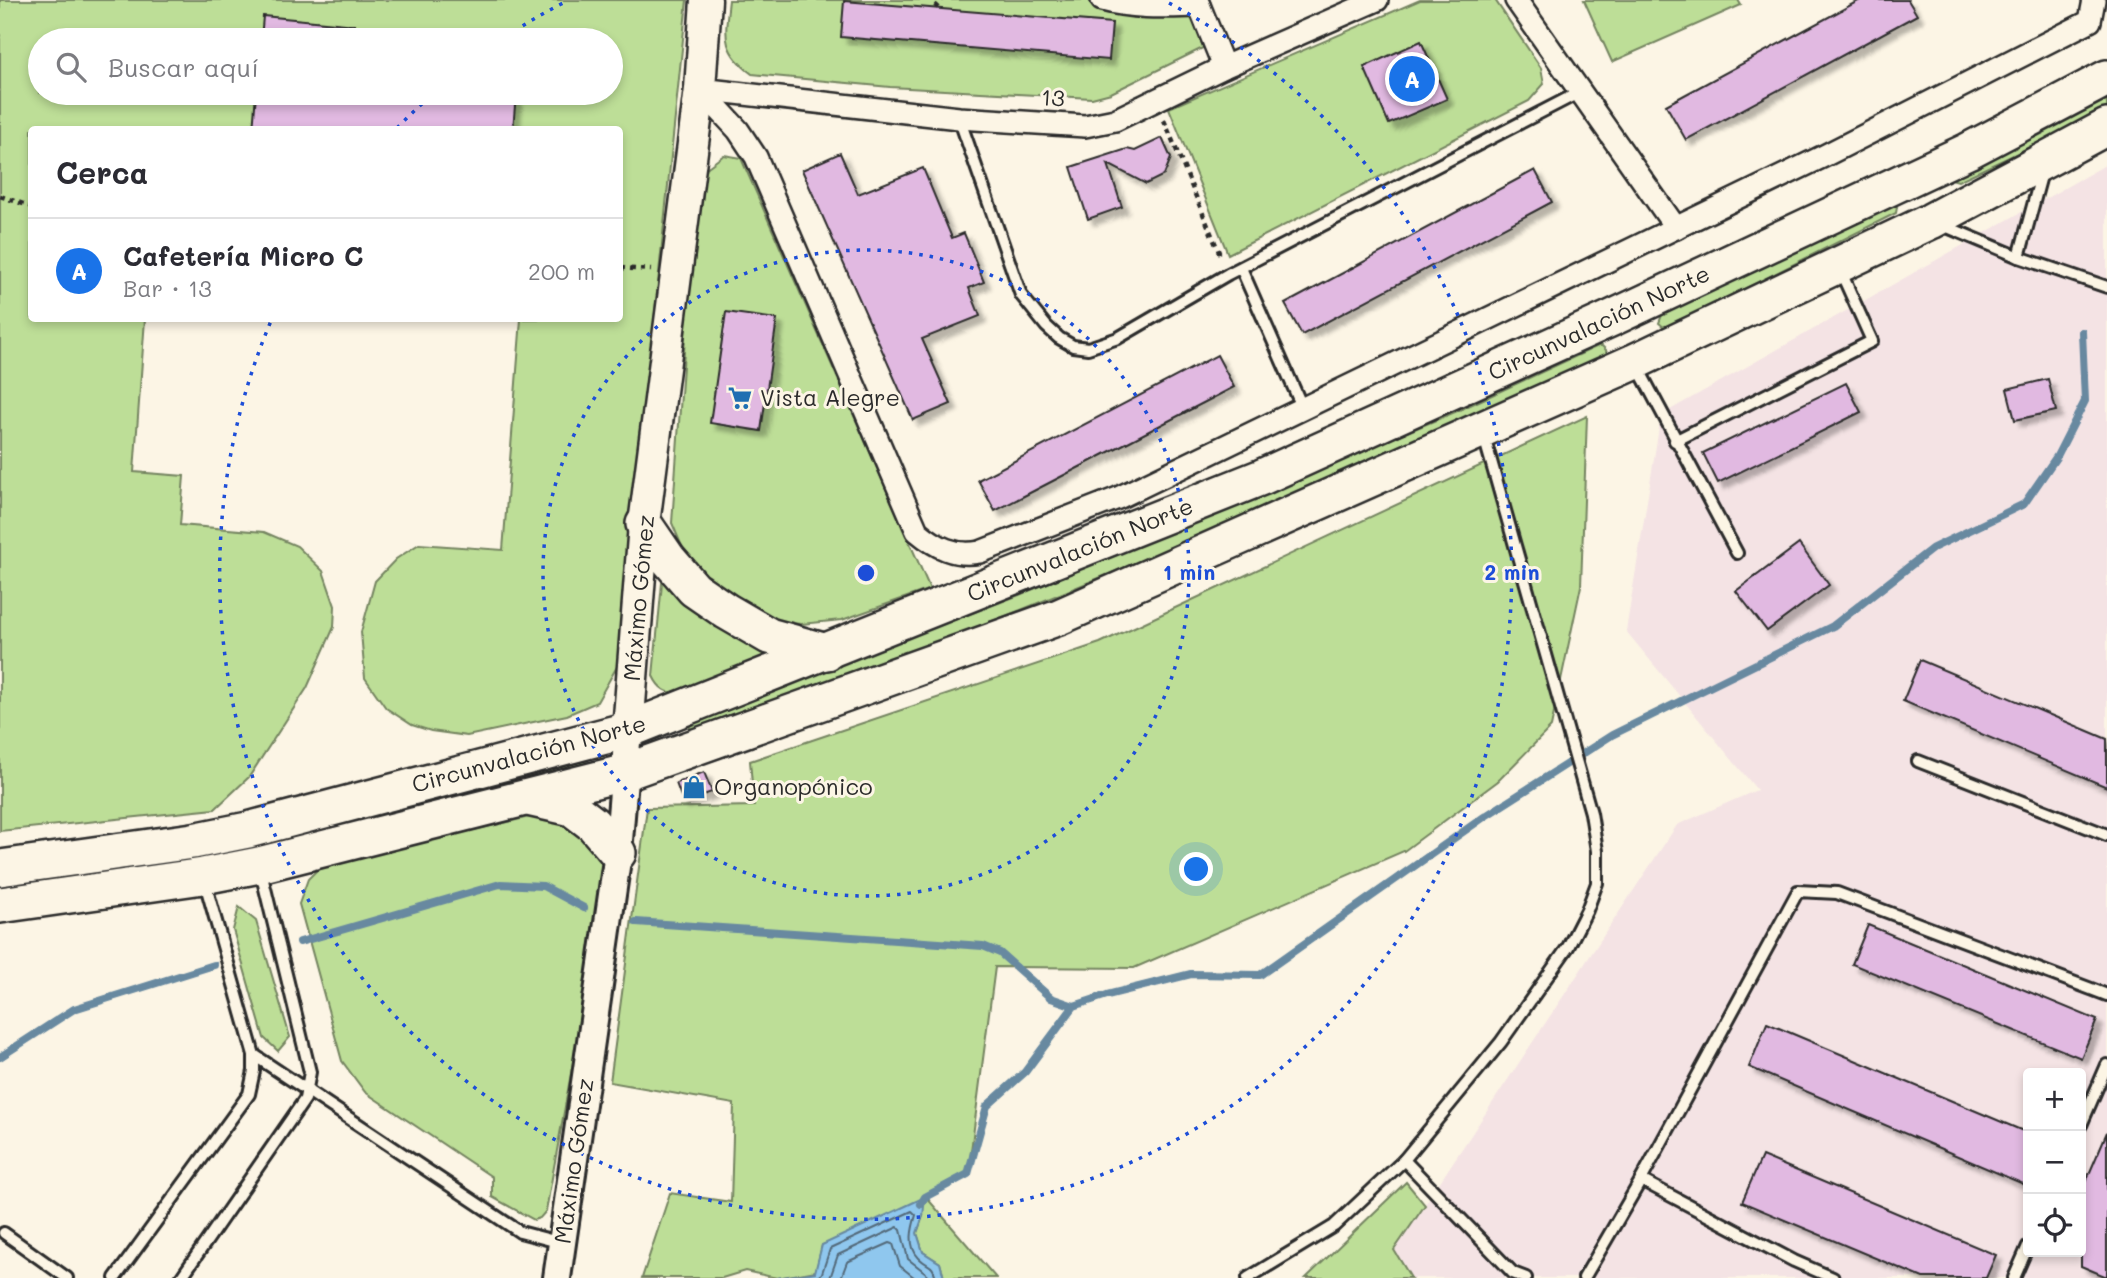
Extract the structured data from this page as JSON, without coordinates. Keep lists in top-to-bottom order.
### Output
{
  "streets": {
    "highway": ["Circunvalación Norte"],
    "main road": ["Máximo Gómez"],
    "street": ["13"]
  },
  "crossings": [
    ["13", "Máximo Gómez"],
    ["Circunvalación Norte", "Máximo Gómez"]
  ],
  "places": {
    "supermarket": ["Vista Alegre"],
    "shop": ["Organopónico"]
  },
  "page": {
    "search": "Buscar aquí",
    "pins": "A",
    "heading": "Cerca",
    "list": [
      {
        "mark": "A",
        "name": "Cafetería Micro C",
        "note": "Bar · 13",
        "value": "200 m"
      }
    ],
    "map_buttons": ["+", "−"]
  },
  "rings": ["1 min", "2 min"]
}
